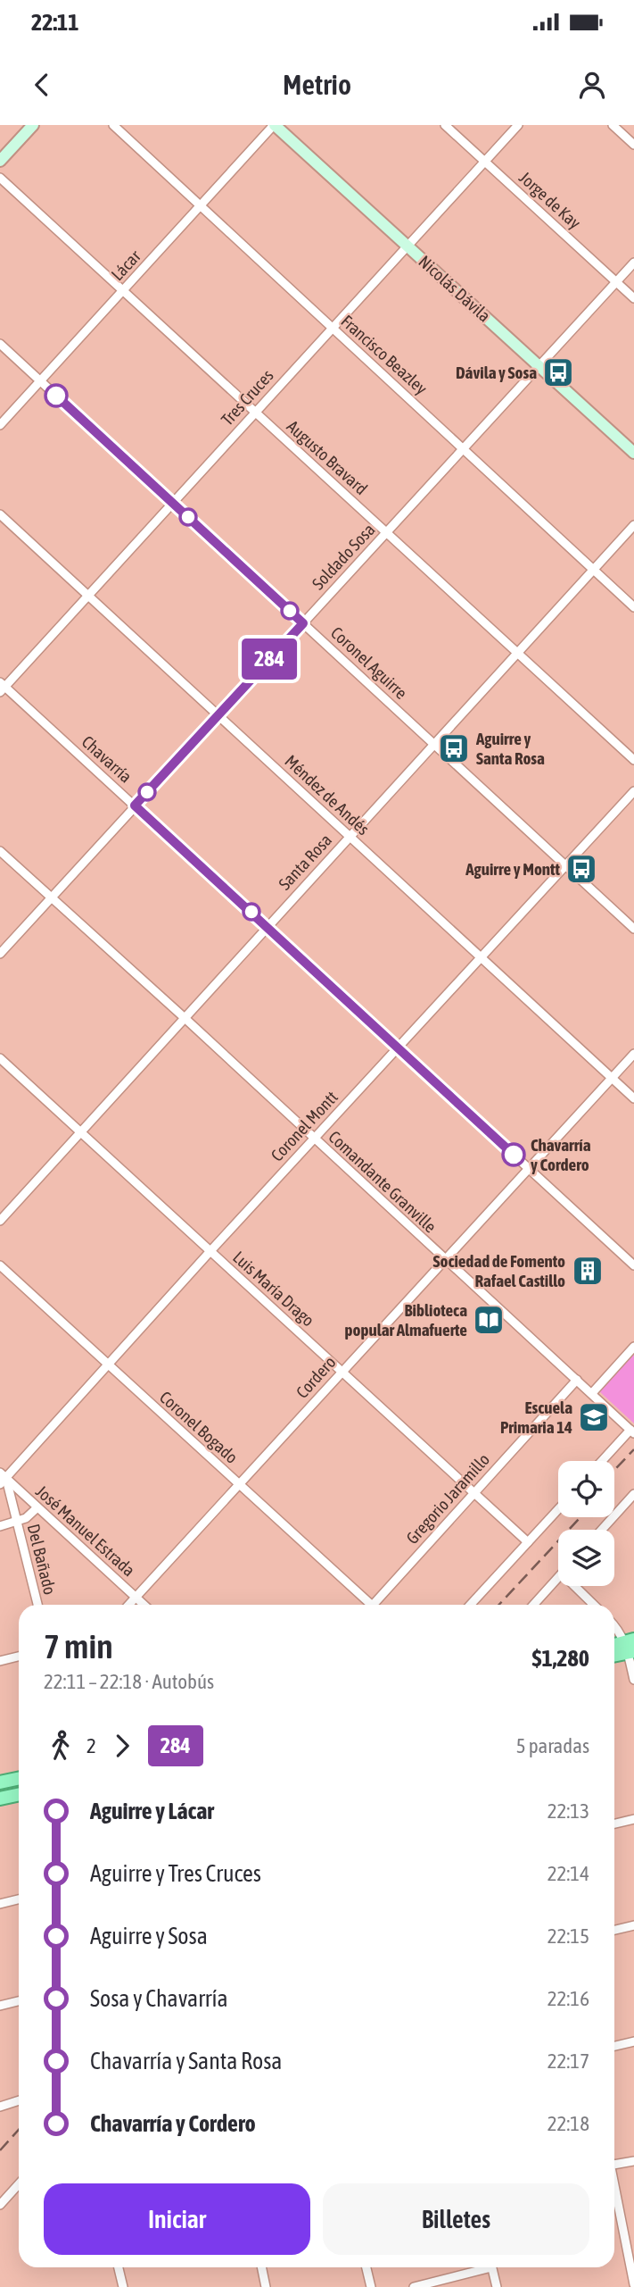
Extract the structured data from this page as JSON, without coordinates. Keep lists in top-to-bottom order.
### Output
{
  "streets": {
    "street": [
      "Jorge de Kay",
      "Lácar",
      "Nicolás Dávila",
      "Francisco Beazley",
      "Tres Cruces",
      "Augusto Bravard",
      "Soldado Sosa",
      "Coronel Aguirre",
      "Chavarría",
      "Méndez de Andés",
      "Santa Rosa",
      "Coronel Montt",
      "Comandante Granville",
      "Luis María Drago",
      "Cordero",
      "Coronel Bogado",
      "Gregorio Jaramillo",
      "José Manuel Estrada",
      "Del Bañado"
    ]
  },
  "crossings": [
    ["Jorge de Kay", "Tres Cruces"],
    ["Jorge de Kay", "Soldado Sosa"],
    ["Lácar", "Nicolás Dávila"],
    ["Lácar", "Francisco Beazley"],
    ["Lácar", "Augusto Bravard"],
    ["Lácar", "Coronel Aguirre"],
    ["Nicolás Dávila", "Tres Cruces"],
    ["Nicolás Dávila", "Soldado Sosa"],
    ["Francisco Beazley", "Tres Cruces"],
    ["Francisco Beazley", "Soldado Sosa"],
    ["Francisco Beazley", "Santa Rosa"],
    ["Tres Cruces", "Augusto Bravard"],
    ["Tres Cruces", "Coronel Aguirre"],
    ["Tres Cruces", "Chavarría"],
    ["Tres Cruces", "Méndez de Andés"],
    ["Augusto Bravard", "Soldado Sosa"],
    ["Augusto Bravard", "Santa Rosa"],
    ["Soldado Sosa", "Coronel Aguirre"],
    ["Soldado Sosa", "Chavarría"],
    ["Soldado Sosa", "Méndez de Andés"],
    ["Soldado Sosa", "Comandante Granville"],
    ["Coronel Aguirre", "Santa Rosa"],
    ["Coronel Aguirre", "Coronel Montt"],
    ["Chavarría", "Santa Rosa"],
    ["Chavarría", "Coronel Montt"],
    ["Chavarría", "Cordero"],
    ["Méndez de Andés", "Santa Rosa"],
    ["Méndez de Andés", "Coronel Montt"],
    ["Méndez de Andés", "Cordero"],
    ["Santa Rosa", "Comandante Granville"],
    ["Santa Rosa", "Luis María Drago"],
    ["Coronel Montt", "Comandante Granville"],
    ["Coronel Montt", "Luis María Drago"],
    ["Coronel Montt", "Coronel Bogado"],
    ["Coronel Montt", "José Manuel Estrada"],
    ["Coronel Montt", "Del Bañado"],
    ["Comandante Granville", "Cordero"],
    ["Comandante Granville", "Gregorio Jaramillo"],
    ["Luis María Drago", "Cordero"],
    ["Luis María Drago", "Gregorio Jaramillo"],
    ["Cordero", "Coronel Bogado"],
    ["Cordero", "José Manuel Estrada"],
    ["José Manuel Estrada", "Del Bañado"]
  ],
  "places": {
    "bus stop": ["Dávila y Sosa", "Aguirre y Santa Rosa", "Aguirre y Montt"],
    "other": ["Chavarría y Cordero"],
    "building": ["Sociedad de Fomento Rafael Castillo"],
    "library": ["Biblioteca popular Almafuerte"],
    "school or university": ["Escuela Primaria 14"]
  },
  "lines": ["bus line 284"],
  "page": {
    "status": "22:11",
    "header": "Metrio",
    "on_map": "284",
    "heading": ["7 min", "22:11 – 22:18 · Autobús", "$1,280"],
    "legs": ["2", "284", "5 paradas"],
    "list": [
      {
        "name": "Aguirre y Lácar",
        "value": "22:13"
      },
      {
        "name": "Aguirre y Tres Cruces",
        "value": "22:14"
      },
      {
        "name": "Aguirre y Sosa",
        "value": "22:15"
      },
      {
        "name": "Sosa y Chavarría",
        "value": "22:16"
      },
      {
        "name": "Chavarría y Santa Rosa",
        "value": "22:17"
      },
      {
        "name": "Chavarría y Cordero",
        "value": "22:18"
      }
    ],
    "buttons": ["Iniciar", "Billetes"]
  }
}
